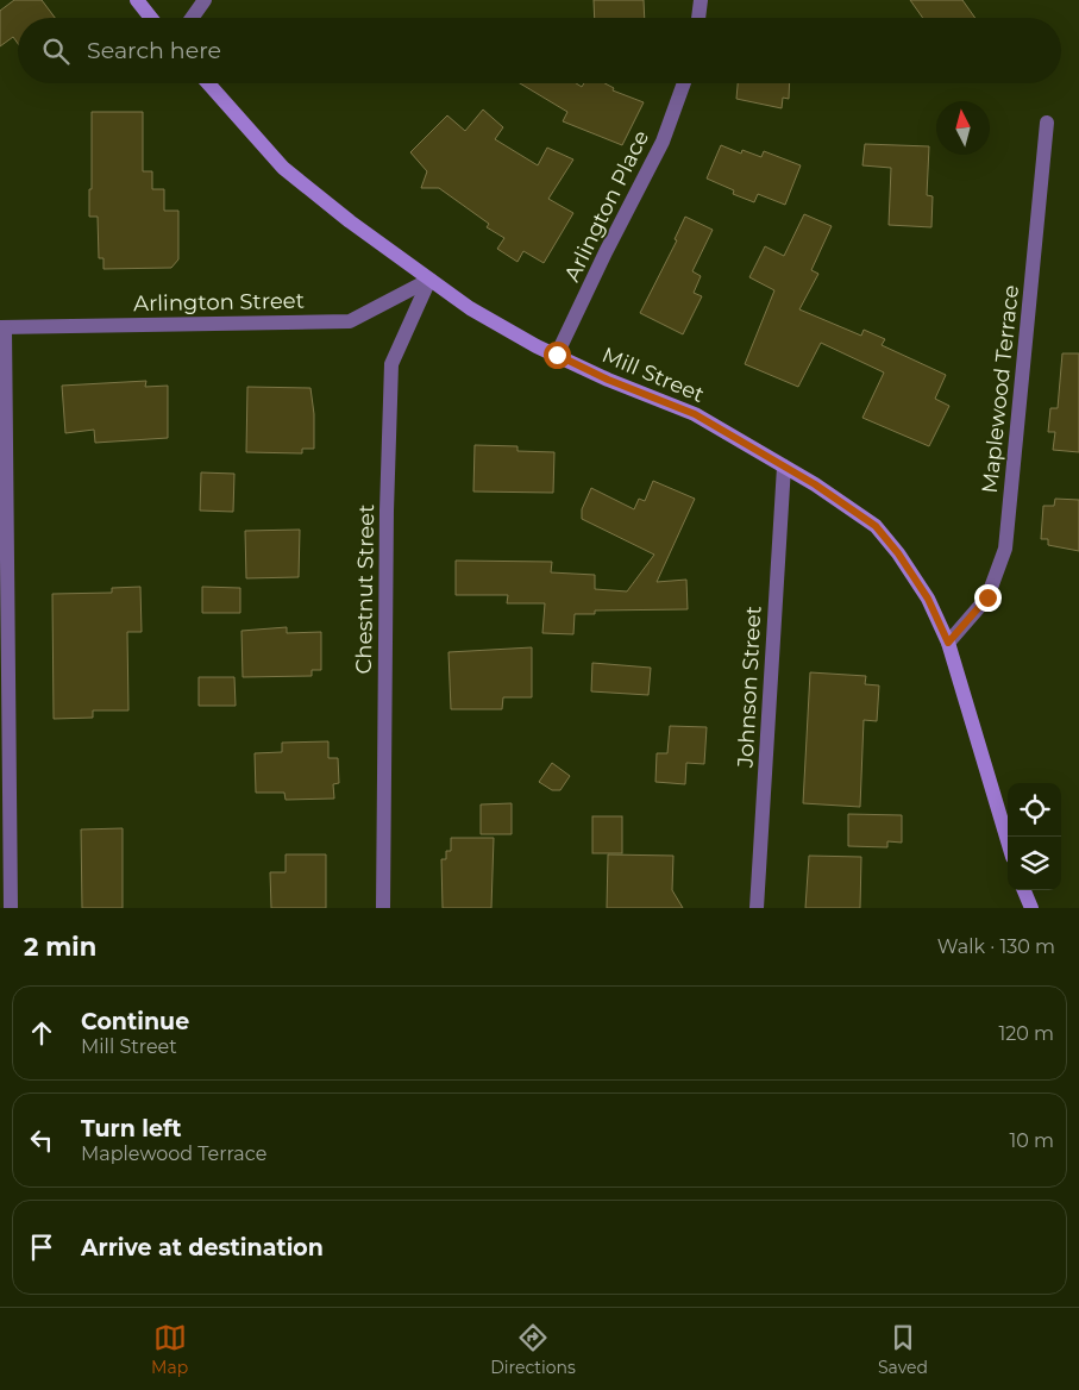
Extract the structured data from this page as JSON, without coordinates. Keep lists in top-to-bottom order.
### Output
{
  "streets": {
    "main road": ["Mill Street"],
    "street": [
      "Arlington Place",
      "Arlington Street",
      "Maplewood Terrace",
      "Chestnut Street",
      "Johnson Street"
    ]
  },
  "crossings": [
    ["Arlington Place", "Mill Street"],
    ["Arlington Street", "Mill Street"],
    ["Arlington Street", "Chestnut Street"],
    ["Mill Street", "Maplewood Terrace"],
    ["Mill Street", "Chestnut Street"],
    ["Mill Street", "Johnson Street"]
  ],
  "north": "top",
  "page": {
    "search": "Search here",
    "heading": ["2 min", "Walk · 130 m"],
    "list": [
      ["Continue", "Mill Street", "120 m"],
      ["Turn left", "Maplewood Terrace", "10 m"],
      "Arrive at destination"
    ],
    "nav": ["Map", "Directions", "Saved"]
  }
}
